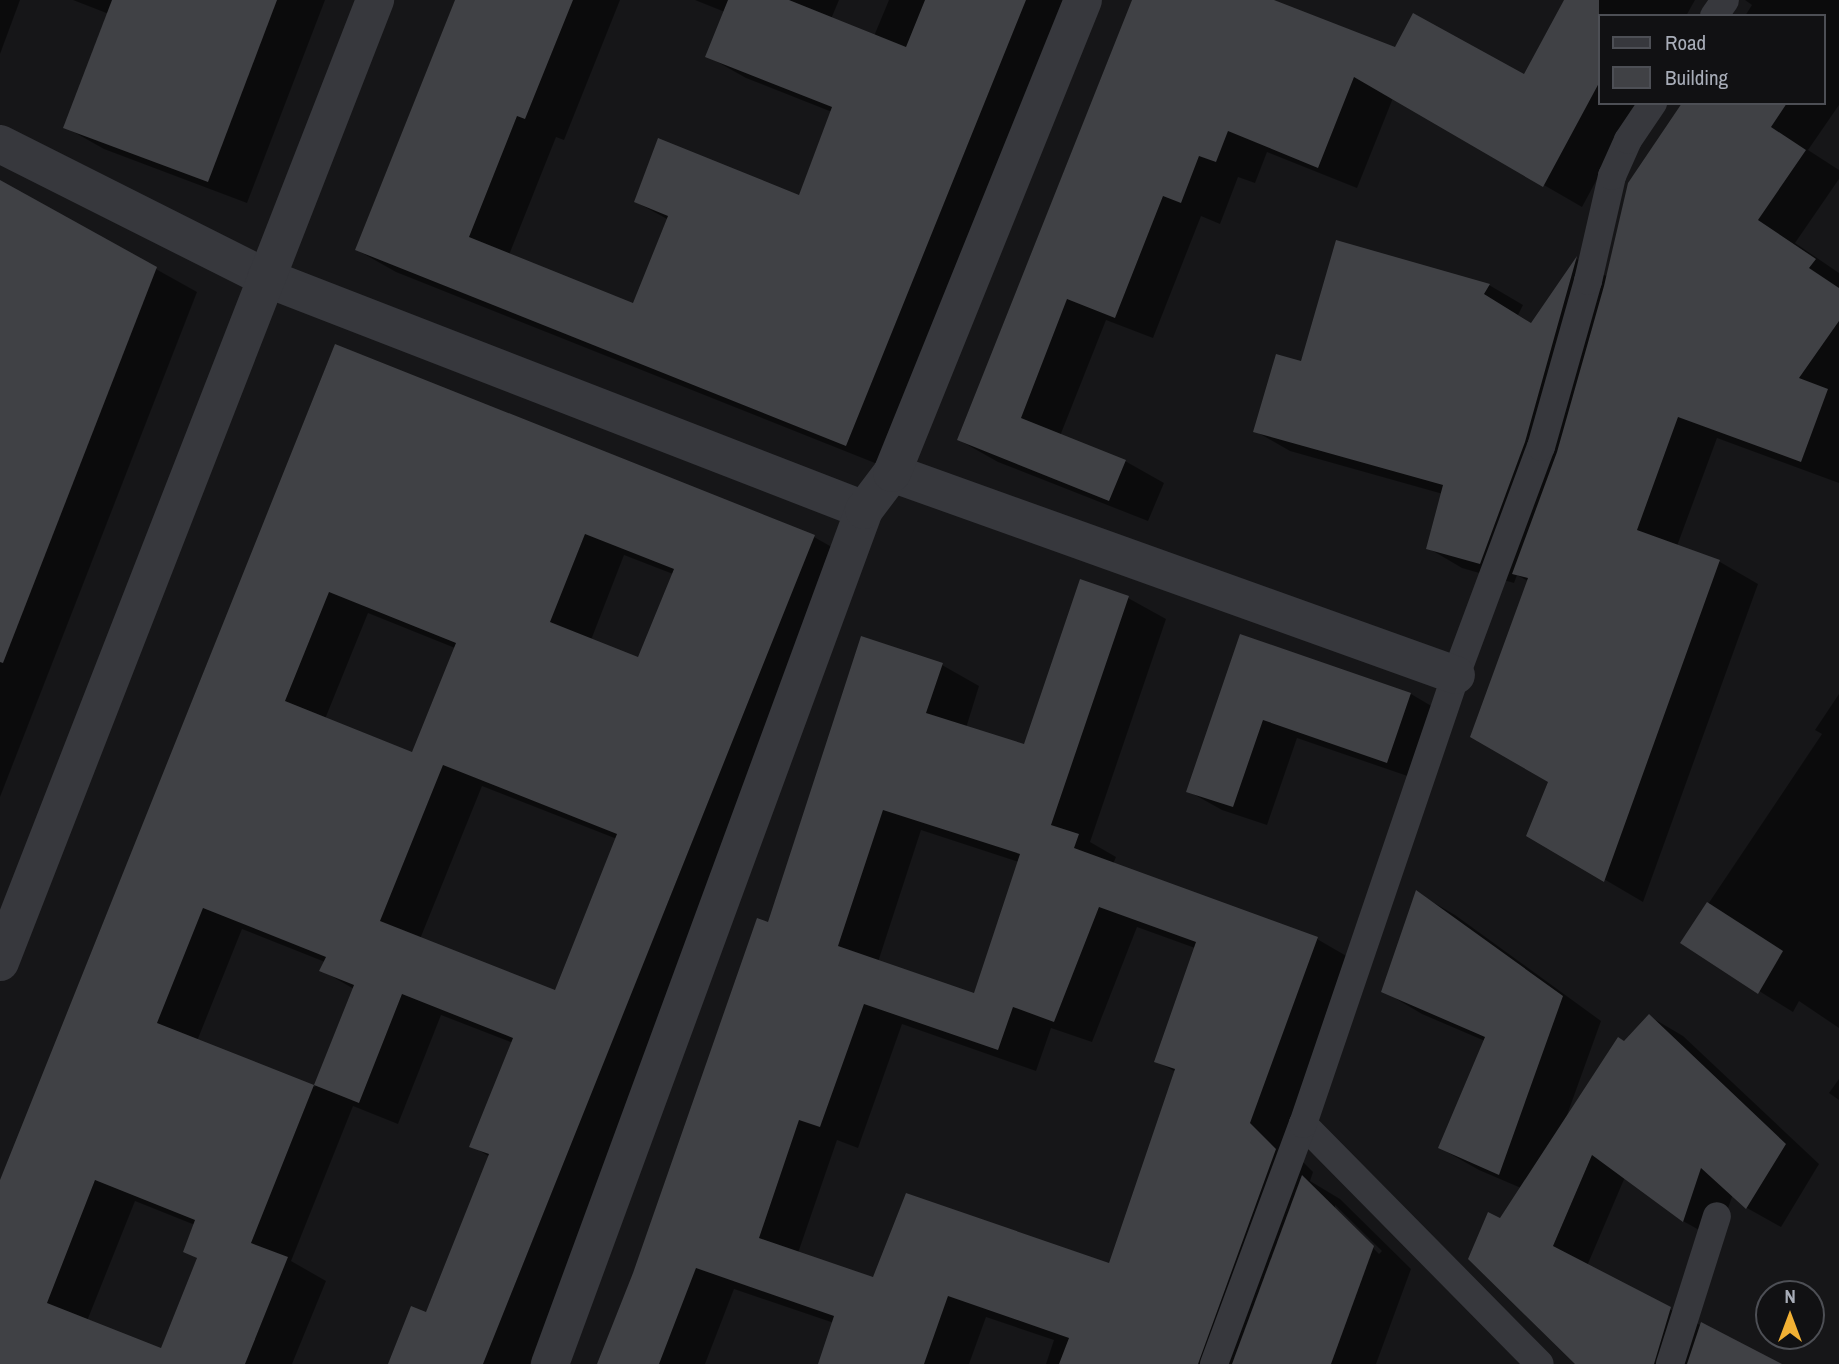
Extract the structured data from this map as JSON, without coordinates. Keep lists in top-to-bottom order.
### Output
{
  "legend": ["Road", "Building"],
  "north": "top"
}
